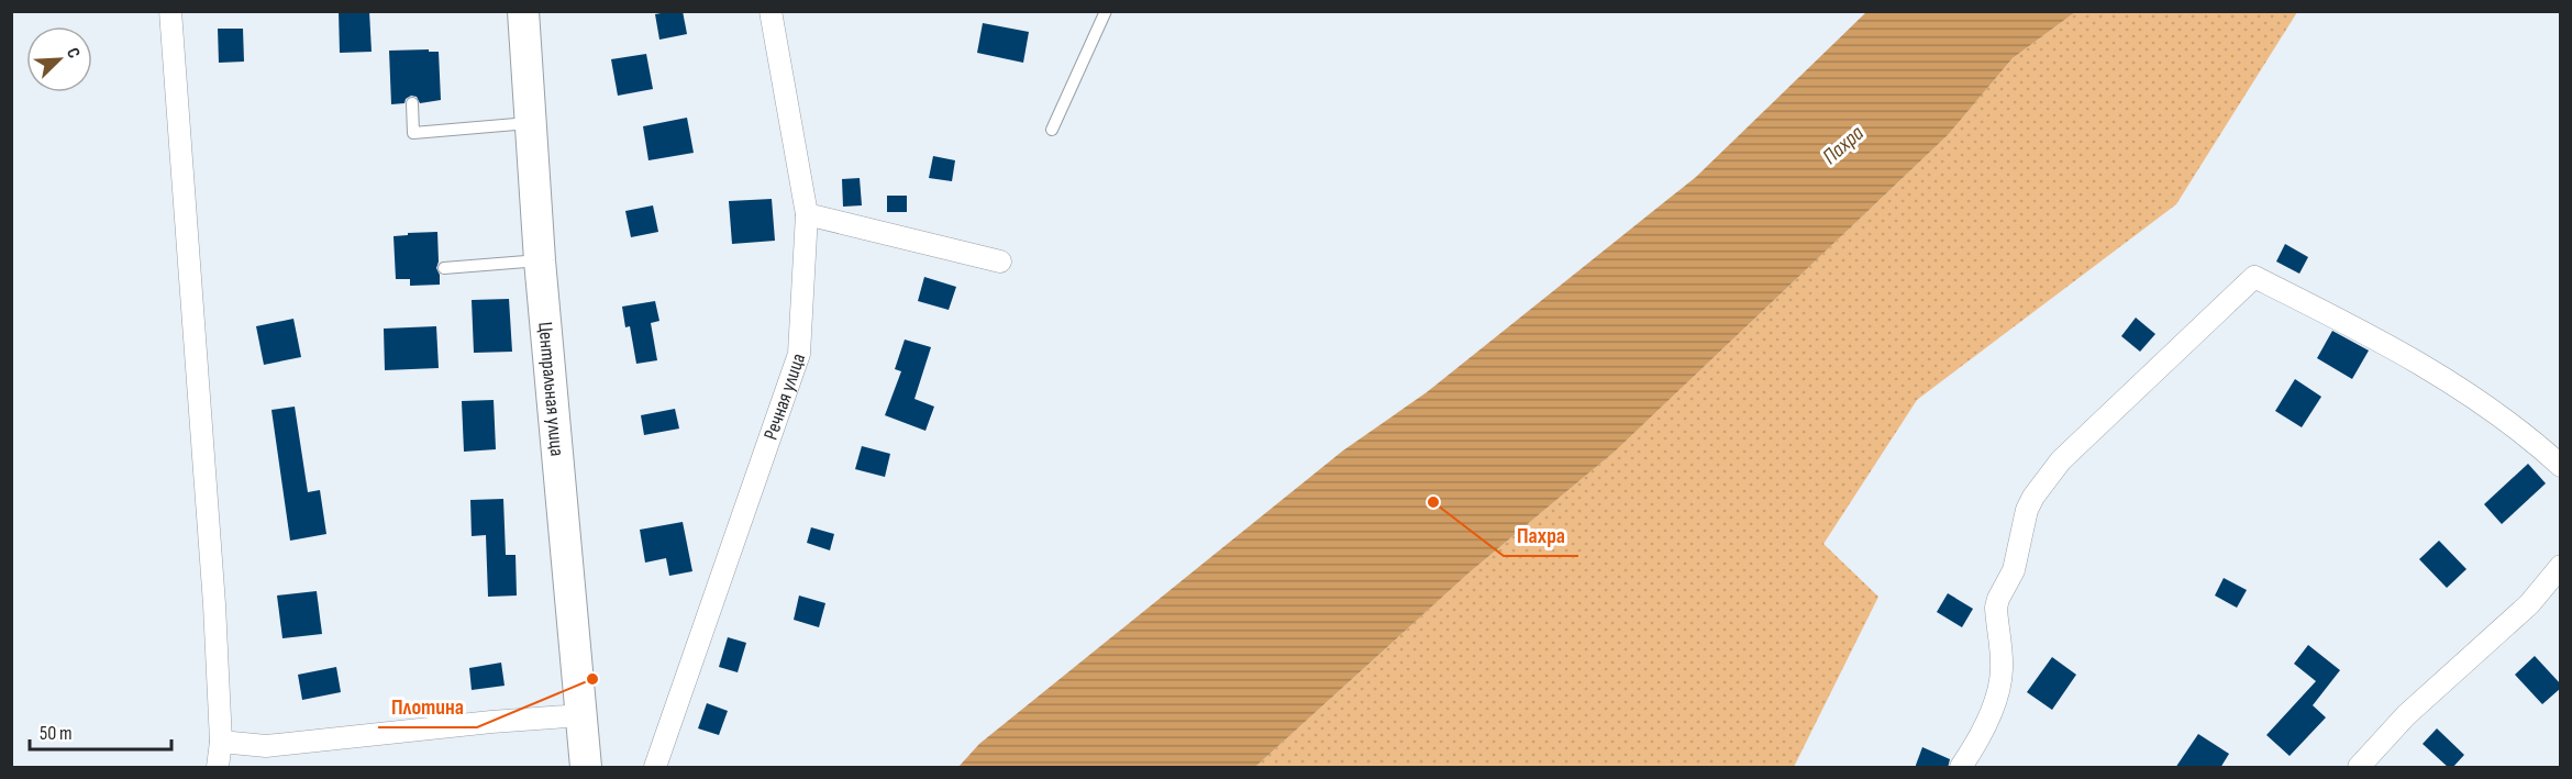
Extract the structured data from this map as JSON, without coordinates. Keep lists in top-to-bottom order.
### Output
{
  "streets": {
    "street": ["Центральная улица", "Речная улица"]
  },
  "water": ["Пахра"],
  "places": ["Пахра", "Плотина"],
  "scale_bar": "50 m",
  "north": "top right"
}
